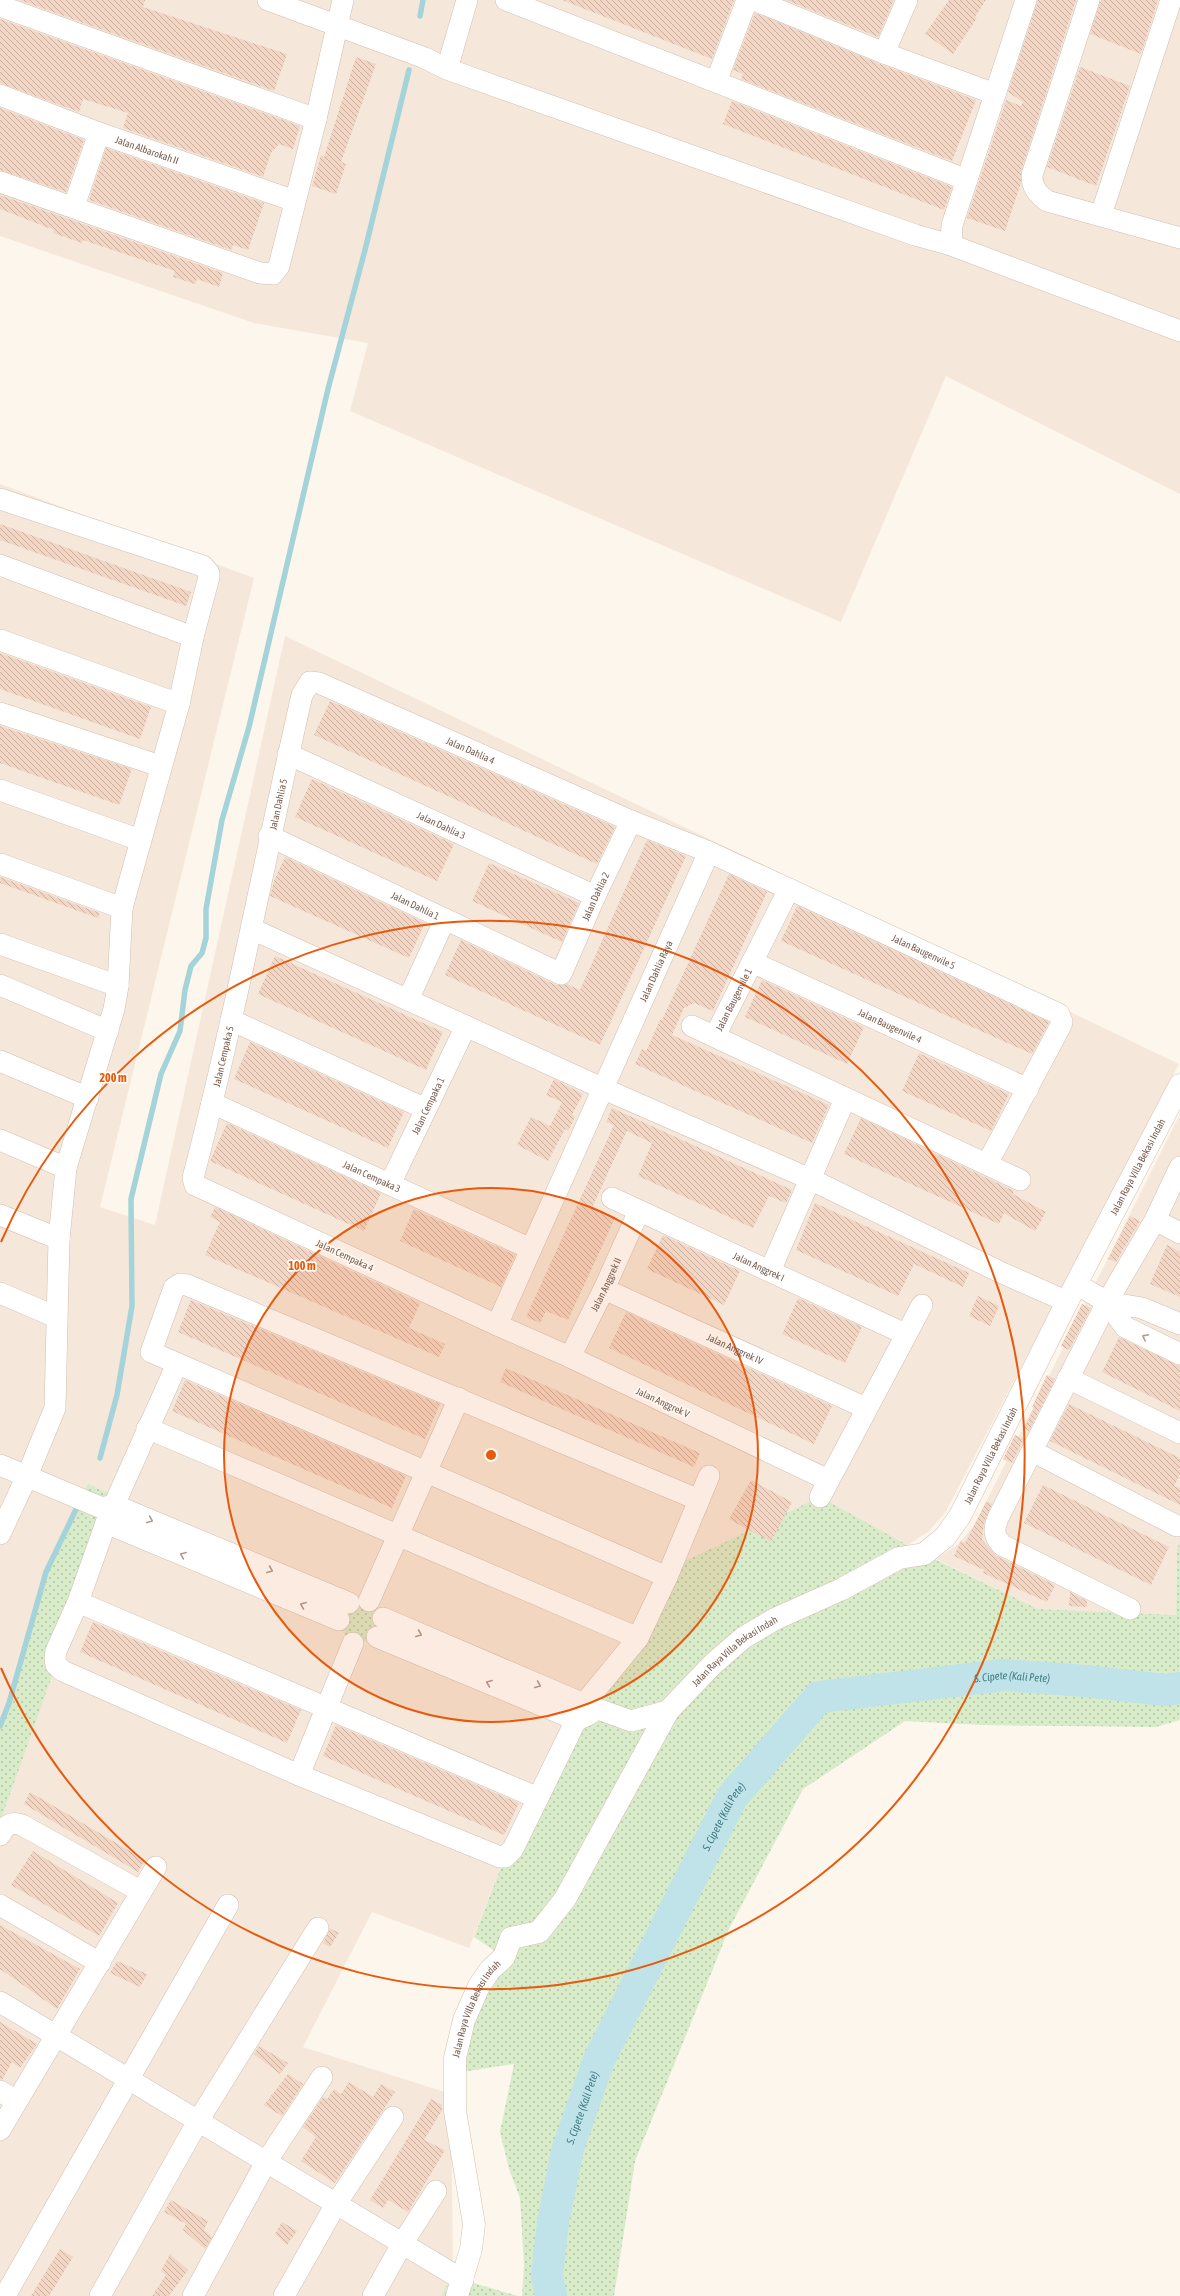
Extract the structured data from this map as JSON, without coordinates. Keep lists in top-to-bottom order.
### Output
{
  "streets": {
    "main road": ["Jalan Raya Villa Bekasi Indah"],
    "street": [
      "Jalan Albarokah II",
      "Jalan Dahlia 4",
      "Jalan Dahlia 5",
      "Jalan Dahlia 3",
      "Jalan Dahlia 2",
      "Jalan Dahlia 1",
      "Jalan Baugenvile 5",
      "Jalan Dahlia Raya",
      "Jalan Baugenvile 1",
      "Jalan Baugenvile 4",
      "Jalan Cempaka 5",
      "Jalan Cempaka 1",
      "Jalan Cempaka 3",
      "Jalan Cempaka 4",
      "Jalan Anggrek I",
      "Jalan Anggrek II",
      "Jalan Anggrek IV",
      "Jalan Anggrek V"
    ]
  },
  "crossings": [
    ["Jalan Dahlia 4", "Jalan Dahlia 5"],
    ["Jalan Dahlia 4", "Jalan Dahlia 2"],
    ["Jalan Dahlia 4", "Jalan Baugenvile 5"],
    ["Jalan Dahlia 4", "Jalan Dahlia Raya"],
    ["Jalan Dahlia 5", "Jalan Dahlia 3"],
    ["Jalan Dahlia 5", "Jalan Dahlia 1"],
    ["Jalan Dahlia 5", "Jalan Cempaka 5"],
    ["Jalan Dahlia 3", "Jalan Dahlia 2"],
    ["Jalan Dahlia 2", "Jalan Dahlia 1"],
    ["Jalan Baugenvile 5", "Jalan Dahlia Raya"],
    ["Jalan Baugenvile 5", "Jalan Baugenvile 1"],
    ["Jalan Baugenvile 5", "Jalan Baugenvile 4"],
    ["Jalan Dahlia Raya", "Jalan Cempaka 3"],
    ["Jalan Dahlia Raya", "Jalan Cempaka 4"],
    ["Jalan Dahlia Raya", "Jalan Anggrek V"],
    ["Jalan Baugenvile 1", "Jalan Baugenvile 4"],
    ["Jalan Cempaka 5", "Jalan Cempaka 3"],
    ["Jalan Cempaka 5", "Jalan Cempaka 4"],
    ["Jalan Cempaka 1", "Jalan Cempaka 3"],
    ["Jalan Cempaka 4", "Jalan Anggrek V"],
    ["Jalan Anggrek I", "Jalan Anggrek II"],
    ["Jalan Anggrek II", "Jalan Anggrek IV"],
    ["Jalan Anggrek II", "Jalan Anggrek V"],
    ["Jalan Anggrek IV", "Jalan Anggrek V"]
  ],
  "water": ["S. Cipete (Kali Pete)"],
  "rings": ["200 m", "100 m"]
}
